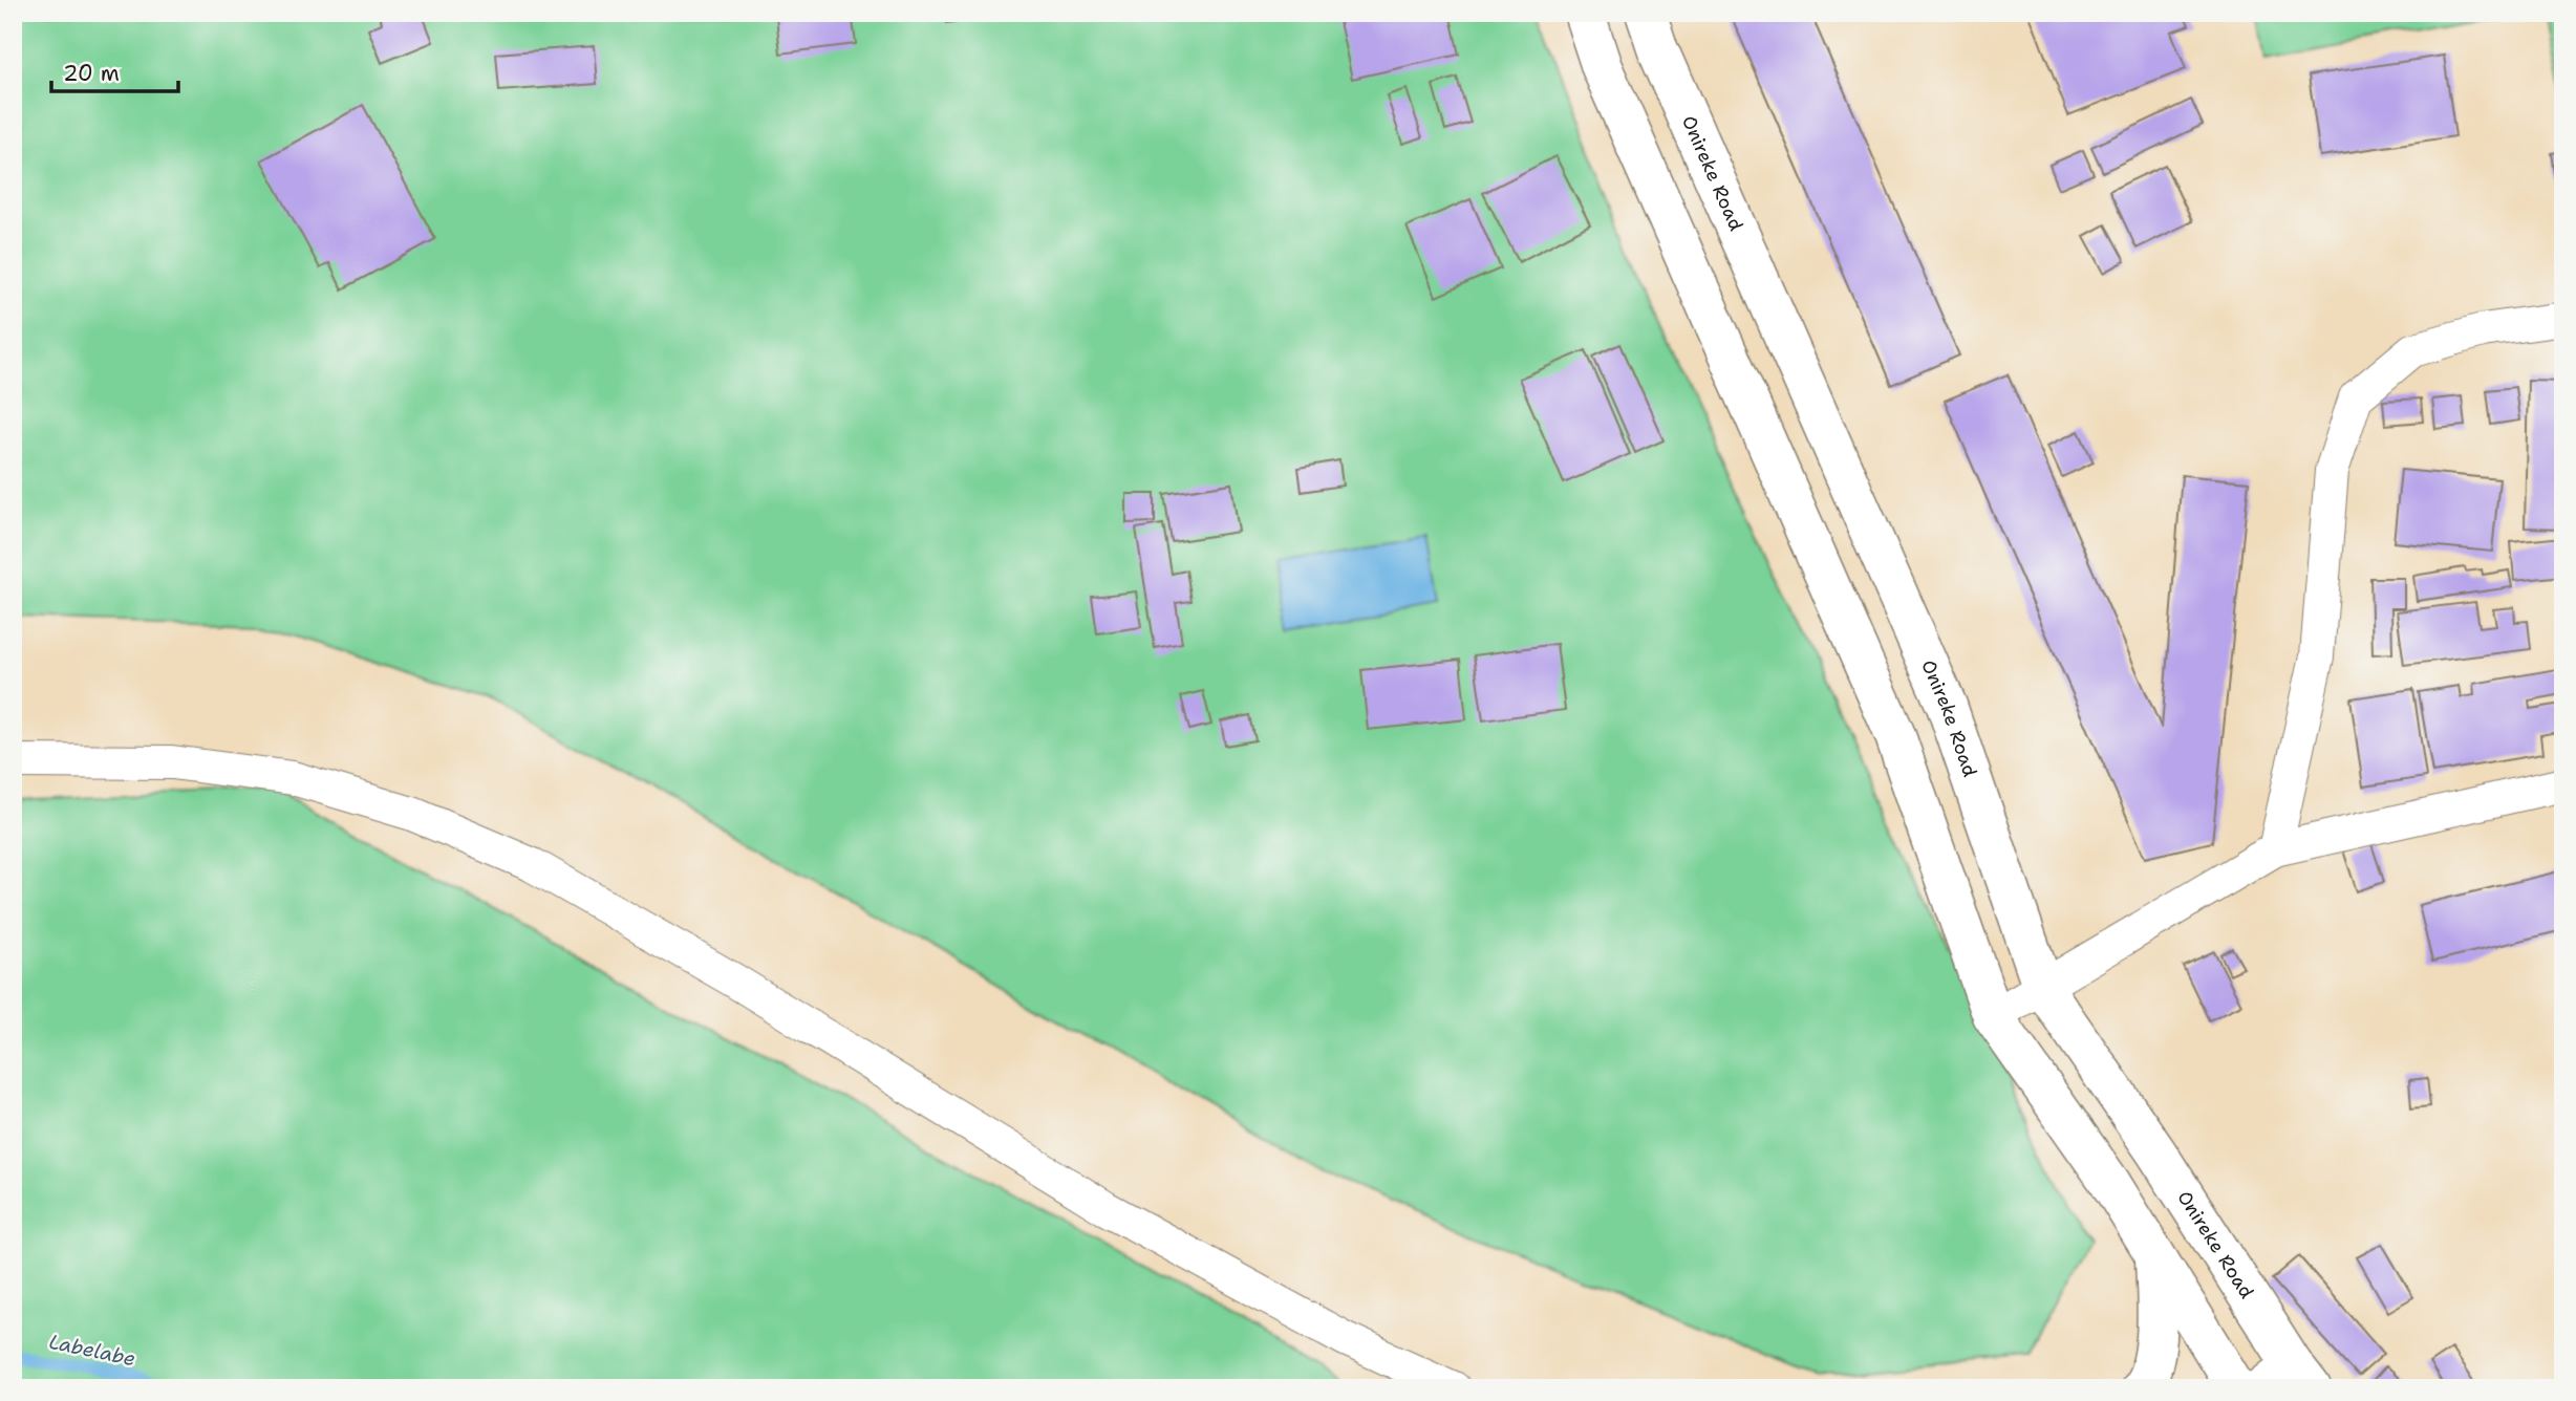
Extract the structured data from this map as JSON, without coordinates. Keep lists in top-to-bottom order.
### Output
{
  "streets": {
    "main road": ["Onireke Road"]
  },
  "water": ["Labelabe"],
  "scale_bar": "20 m"
}
